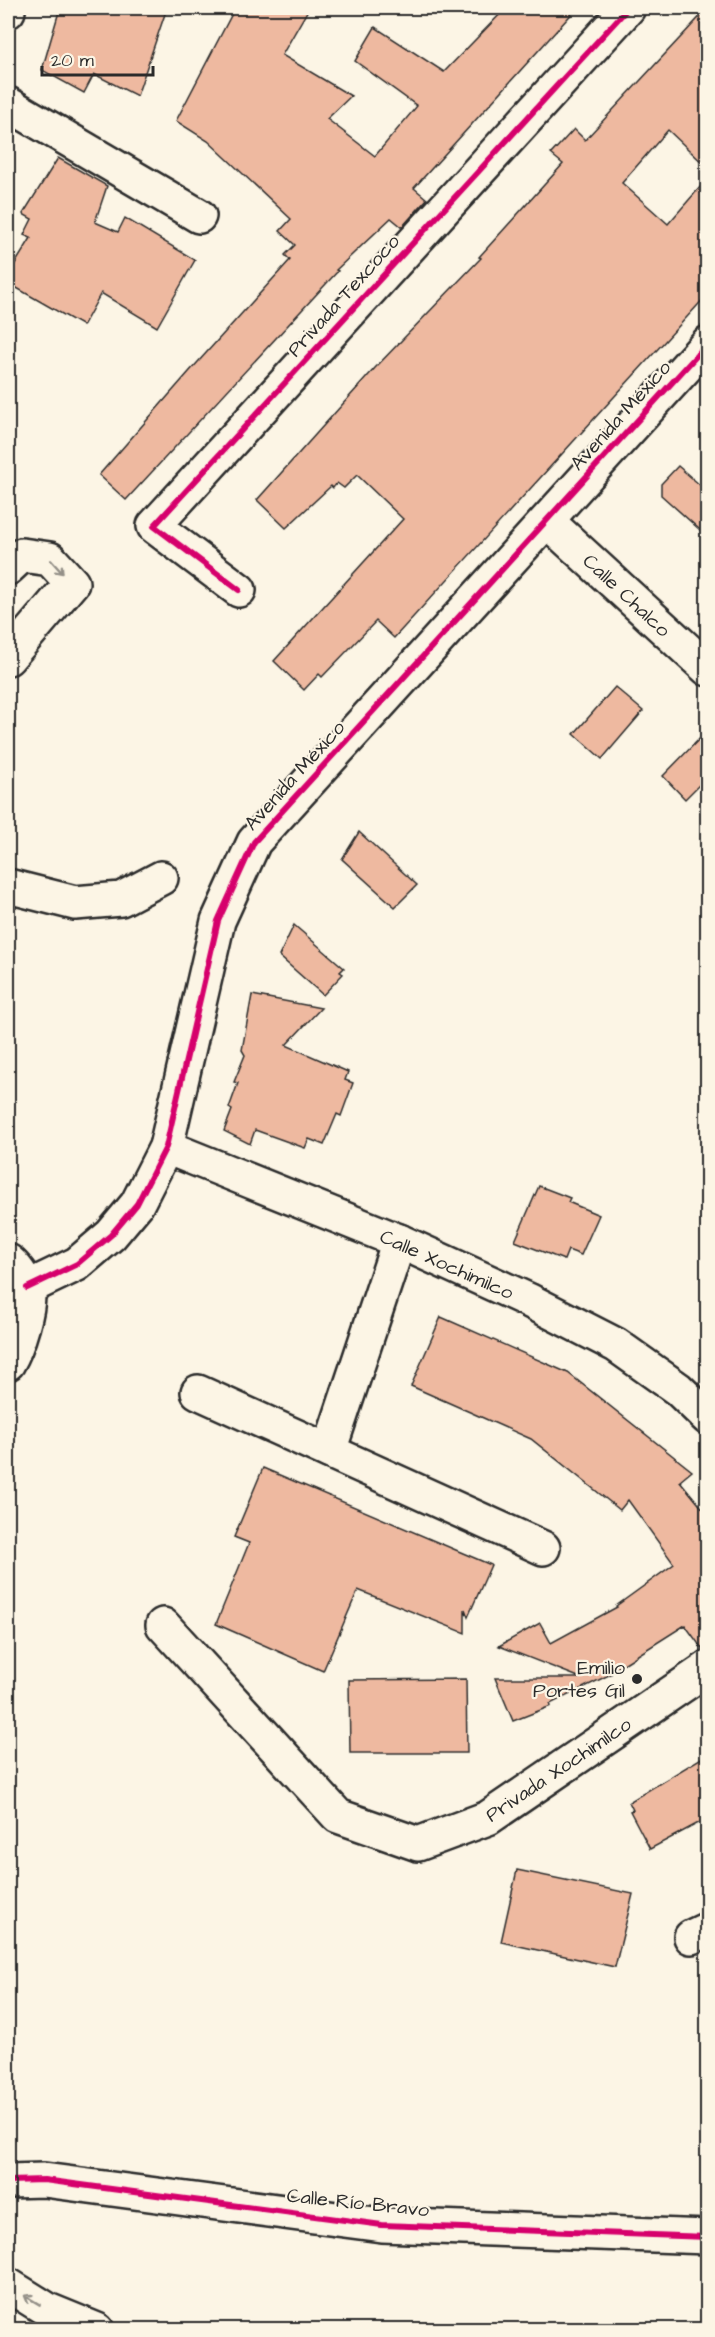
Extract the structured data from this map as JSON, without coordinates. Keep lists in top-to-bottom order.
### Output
{
  "streets": {
    "street": [
      "Privada Texcoco",
      "Avenida México",
      "Calle Chalco",
      "Calle Xochimilco",
      "Privada Xochimilco",
      "Calle Río Bravo"
    ]
  },
  "crossings": [
    ["Avenida México", "Calle Chalco"],
    ["Avenida México", "Calle Xochimilco"]
  ],
  "places": ["Emilio Portes Gil"],
  "scale_bar": "20 m"
}
